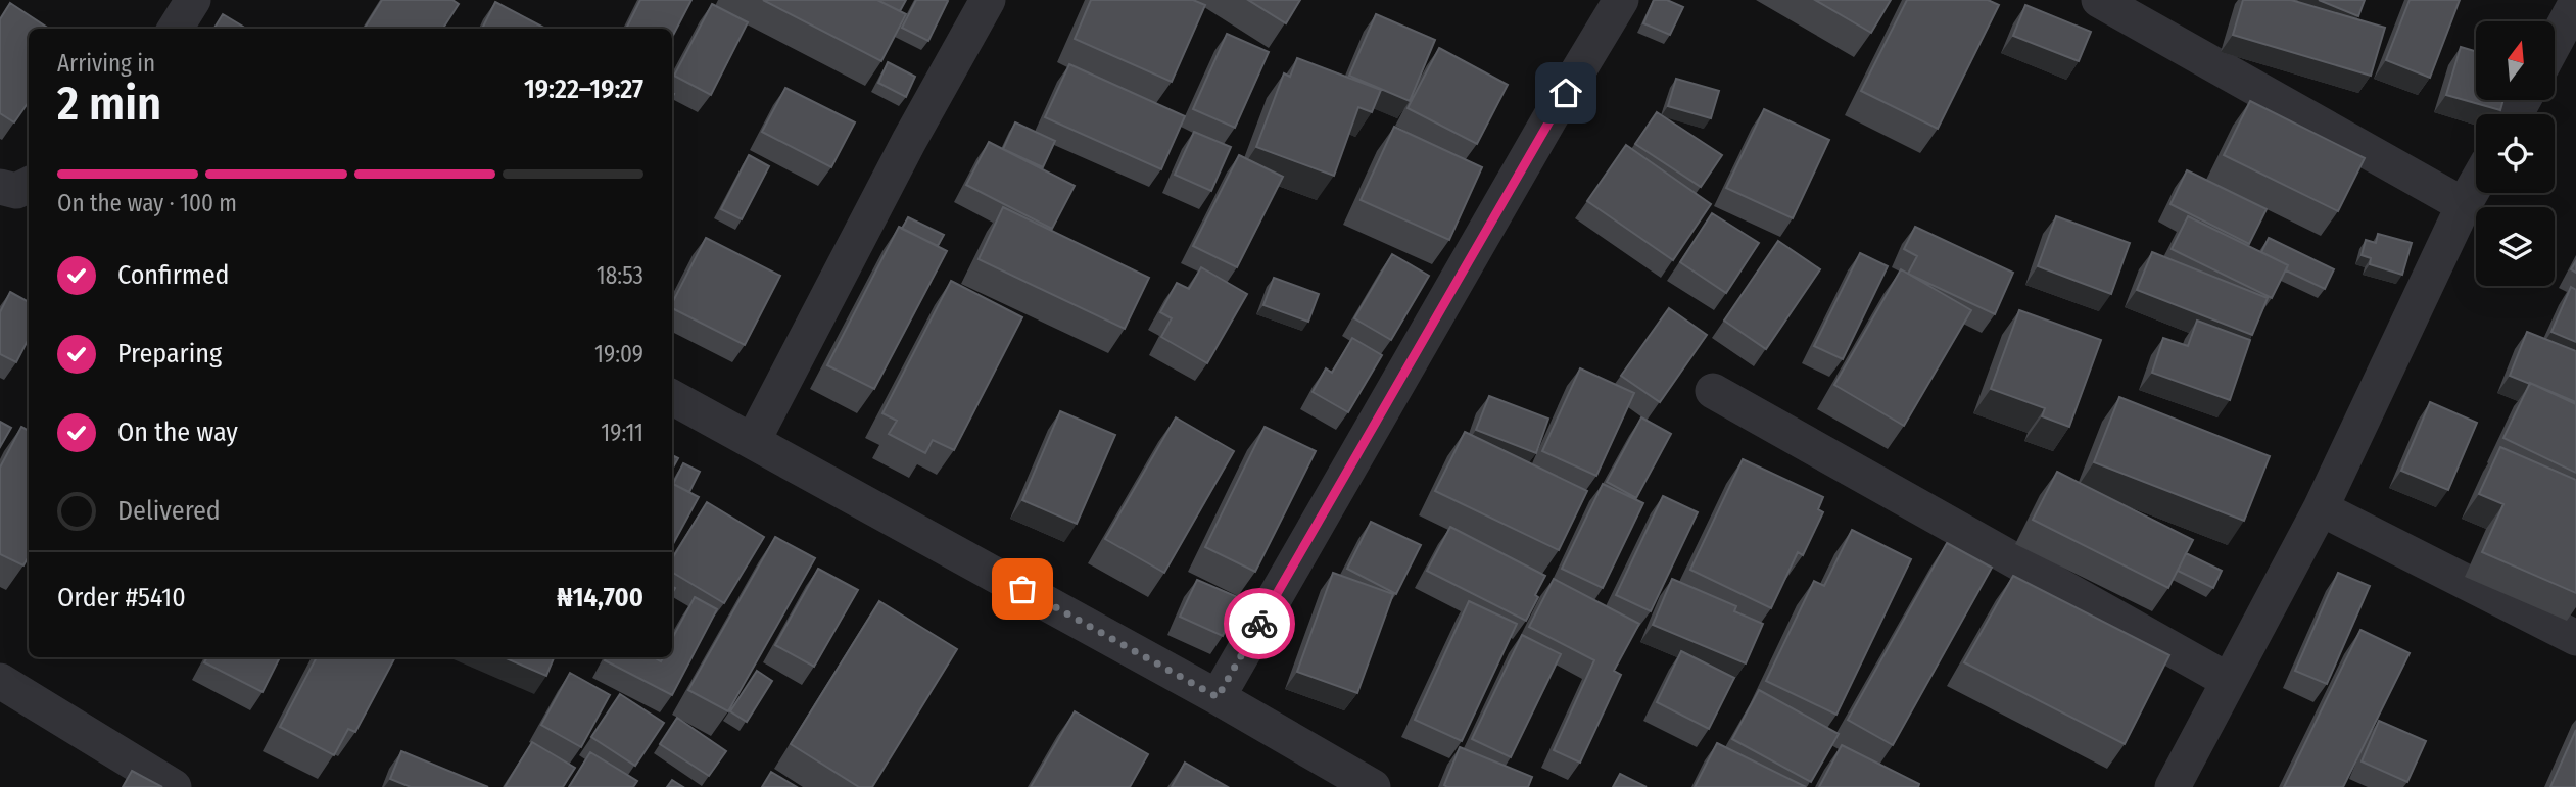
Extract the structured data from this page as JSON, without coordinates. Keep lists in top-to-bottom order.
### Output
{
  "north": "top",
  "page": {
    "heading": ["2 min", "Arriving in", "19:22–19:27"],
    "panel": ["Order #5410", "₦14,700"],
    "bar": "On the way · 100 m",
    "list": [
      ["Confirmed", "18:53"],
      ["Preparing", "19:09"],
      ["On the way", "19:11"],
      "Delivered"
    ]
  }
}
